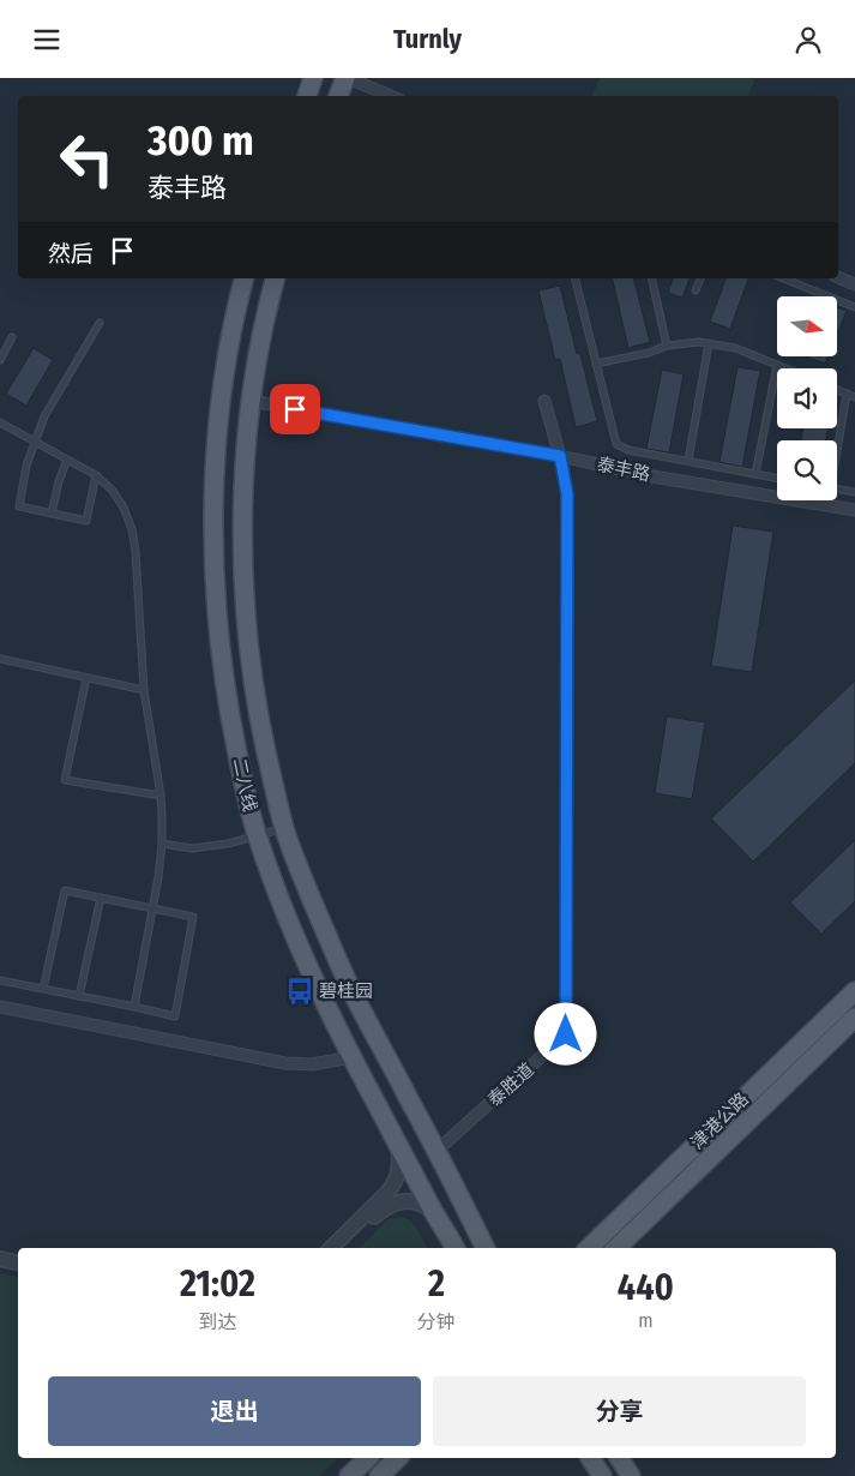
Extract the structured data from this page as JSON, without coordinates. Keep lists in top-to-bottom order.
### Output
{
  "streets": {
    "main road": ["二八线", "津港公路"],
    "street": ["泰丰路", "泰胜道"]
  },
  "crossings": [
    ["泰丰路", "二八线"],
    ["泰丰路", "泰胜道"],
    ["二八线", "泰胜道"]
  ],
  "places": {
    "bus stop": ["碧桂园"]
  },
  "north": "right",
  "page": {
    "header": "Turnly",
    "turn": ["300 m", "泰丰路"],
    "then": "然后",
    "eta": [
      "21:02",
      "到达",
      "2",
      "分钟",
      "440",
      "m"
    ],
    "buttons": ["退出", "分享"]
  }
}
